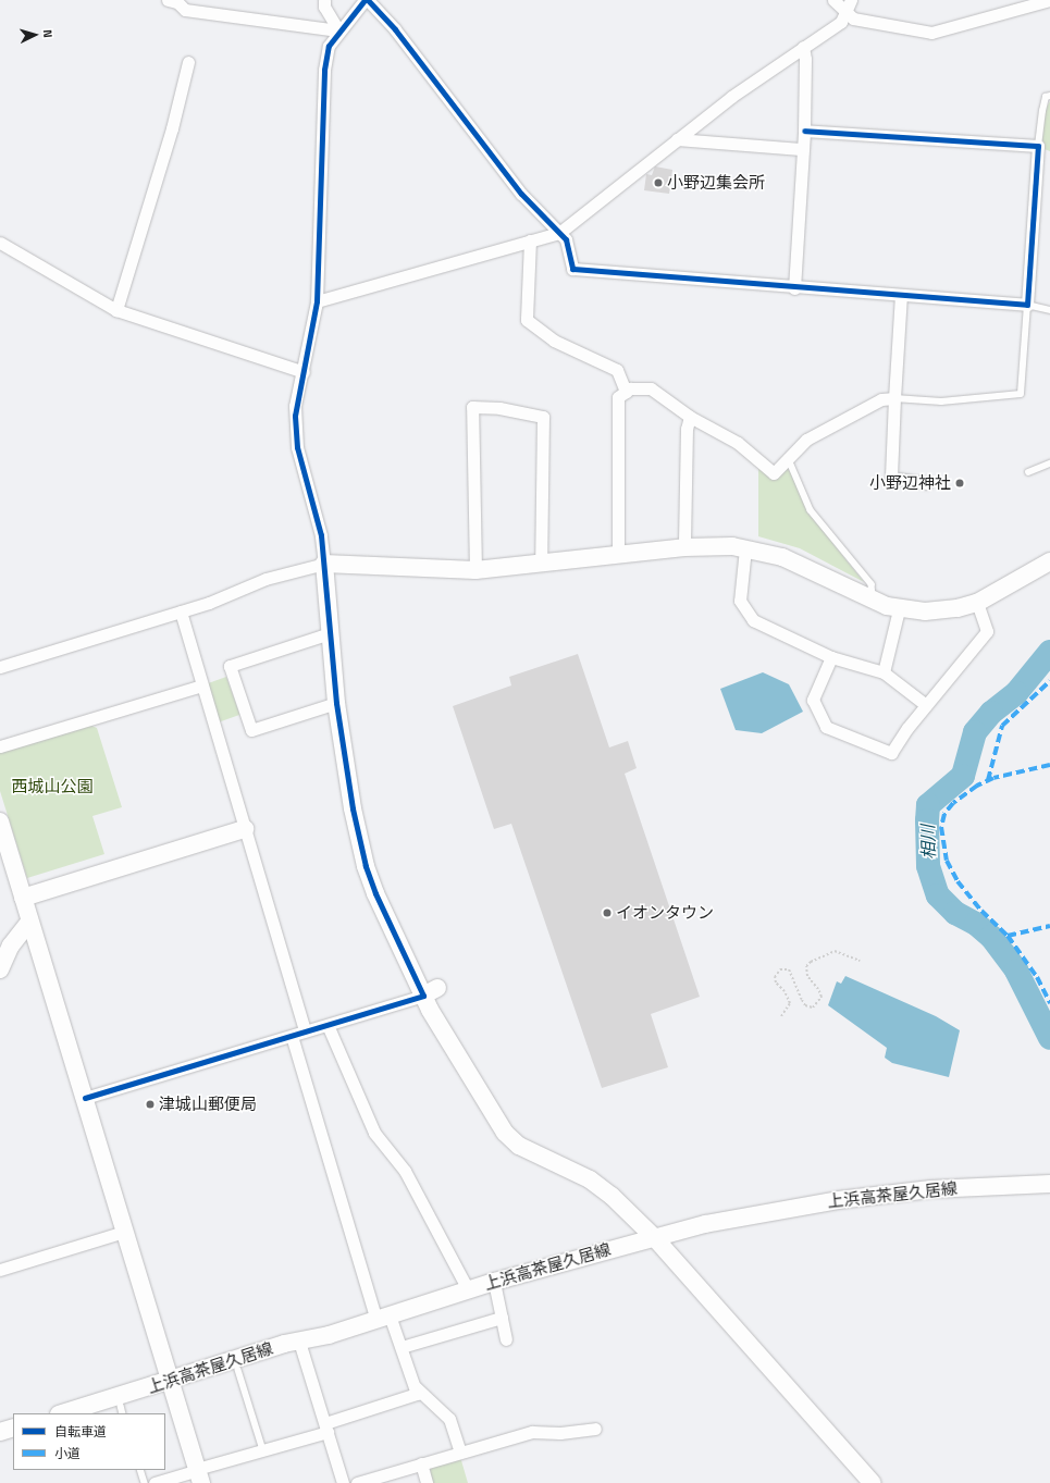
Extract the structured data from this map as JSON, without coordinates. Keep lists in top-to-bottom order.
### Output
{
  "streets": {
    "street": ["上浜高茶屋久居線"]
  },
  "water": ["相川"],
  "parks": ["西城山公園"],
  "places": [
    "小野辺集会所",
    "小野辺神社",
    "イオンタウン",
    "津城山郵便局"
  ],
  "legend": ["自転車道", "小道"],
  "north": "right"
}
